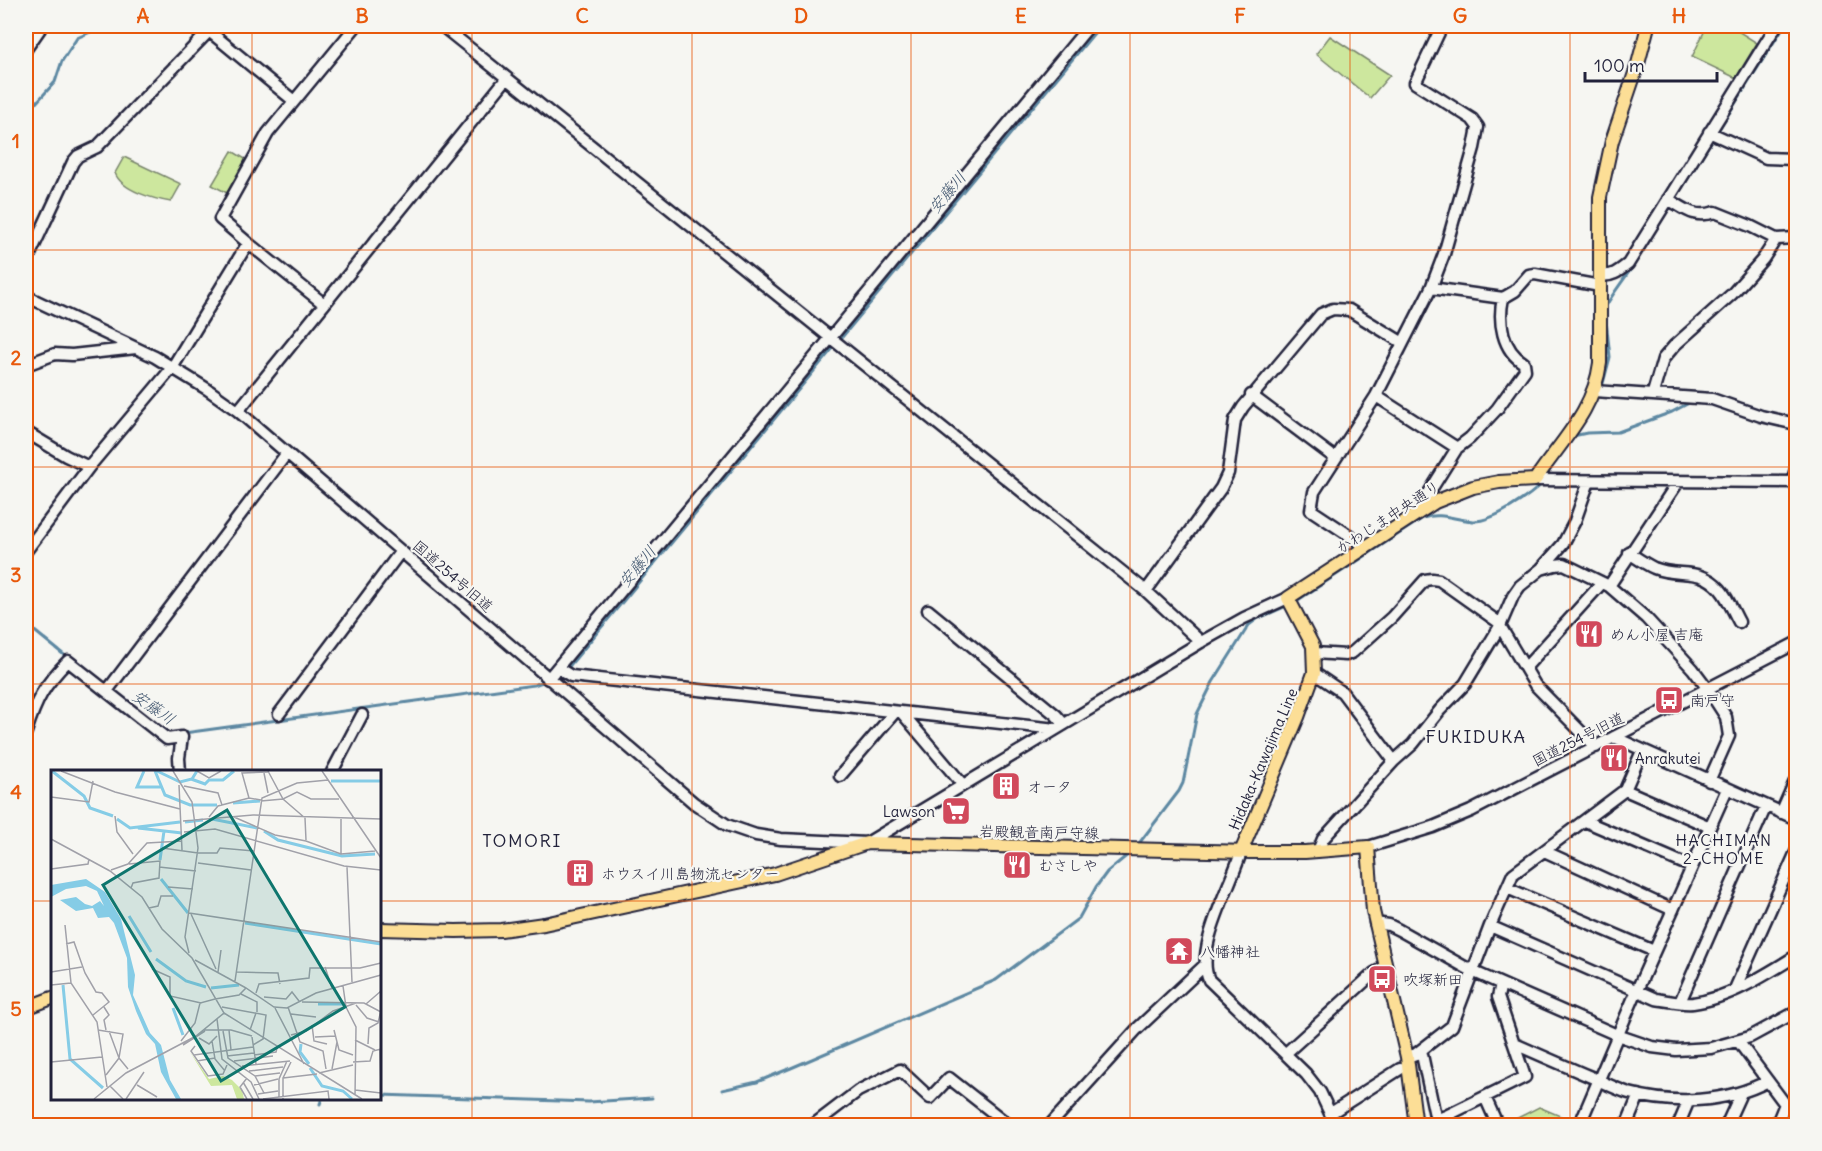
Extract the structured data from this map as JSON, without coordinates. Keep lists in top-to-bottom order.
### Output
{
  "streets": {
    "main road": ["かわじま中央通り", "Hidaka-Kawajima Line", "岩殿観音南戸守線"],
    "street": ["国道254号旧道"]
  },
  "crossings": [
    ["かわじま中央通り", "国道254号旧道"],
    ["かわじま中央通り", "Hidaka-Kawajima Line"],
    ["かわじま中央通り", "岩殿観音南戸守線"],
    ["国道254号旧道", "Hidaka-Kawajima Line"],
    ["国道254号旧道", "岩殿観音南戸守線"],
    ["Hidaka-Kawajima Line", "岩殿観音南戸守線"]
  ],
  "districts": ["FUKIDUKA", "TOMORI", "HACHIMAN 2-CHOME"],
  "water": ["安藤川"],
  "places": {
    "restaurant": ["めん小屋 吉庵", "Anrakutei", "むさしや"],
    "bus stop": ["南戸守", "吹塚新田"],
    "building": ["オータ", "ホウスイ川島物流センター"],
    "supermarket": ["Lawson"],
    "temple": ["八幡神社"]
  },
  "scale_bar": "100 m",
  "grid": {
    "columns": [
      "A",
      "B",
      "C",
      "D",
      "E",
      "F",
      "G",
      "H"
    ],
    "rows": [
      "1",
      "2",
      "3",
      "4",
      "5"
    ]
  }
}
